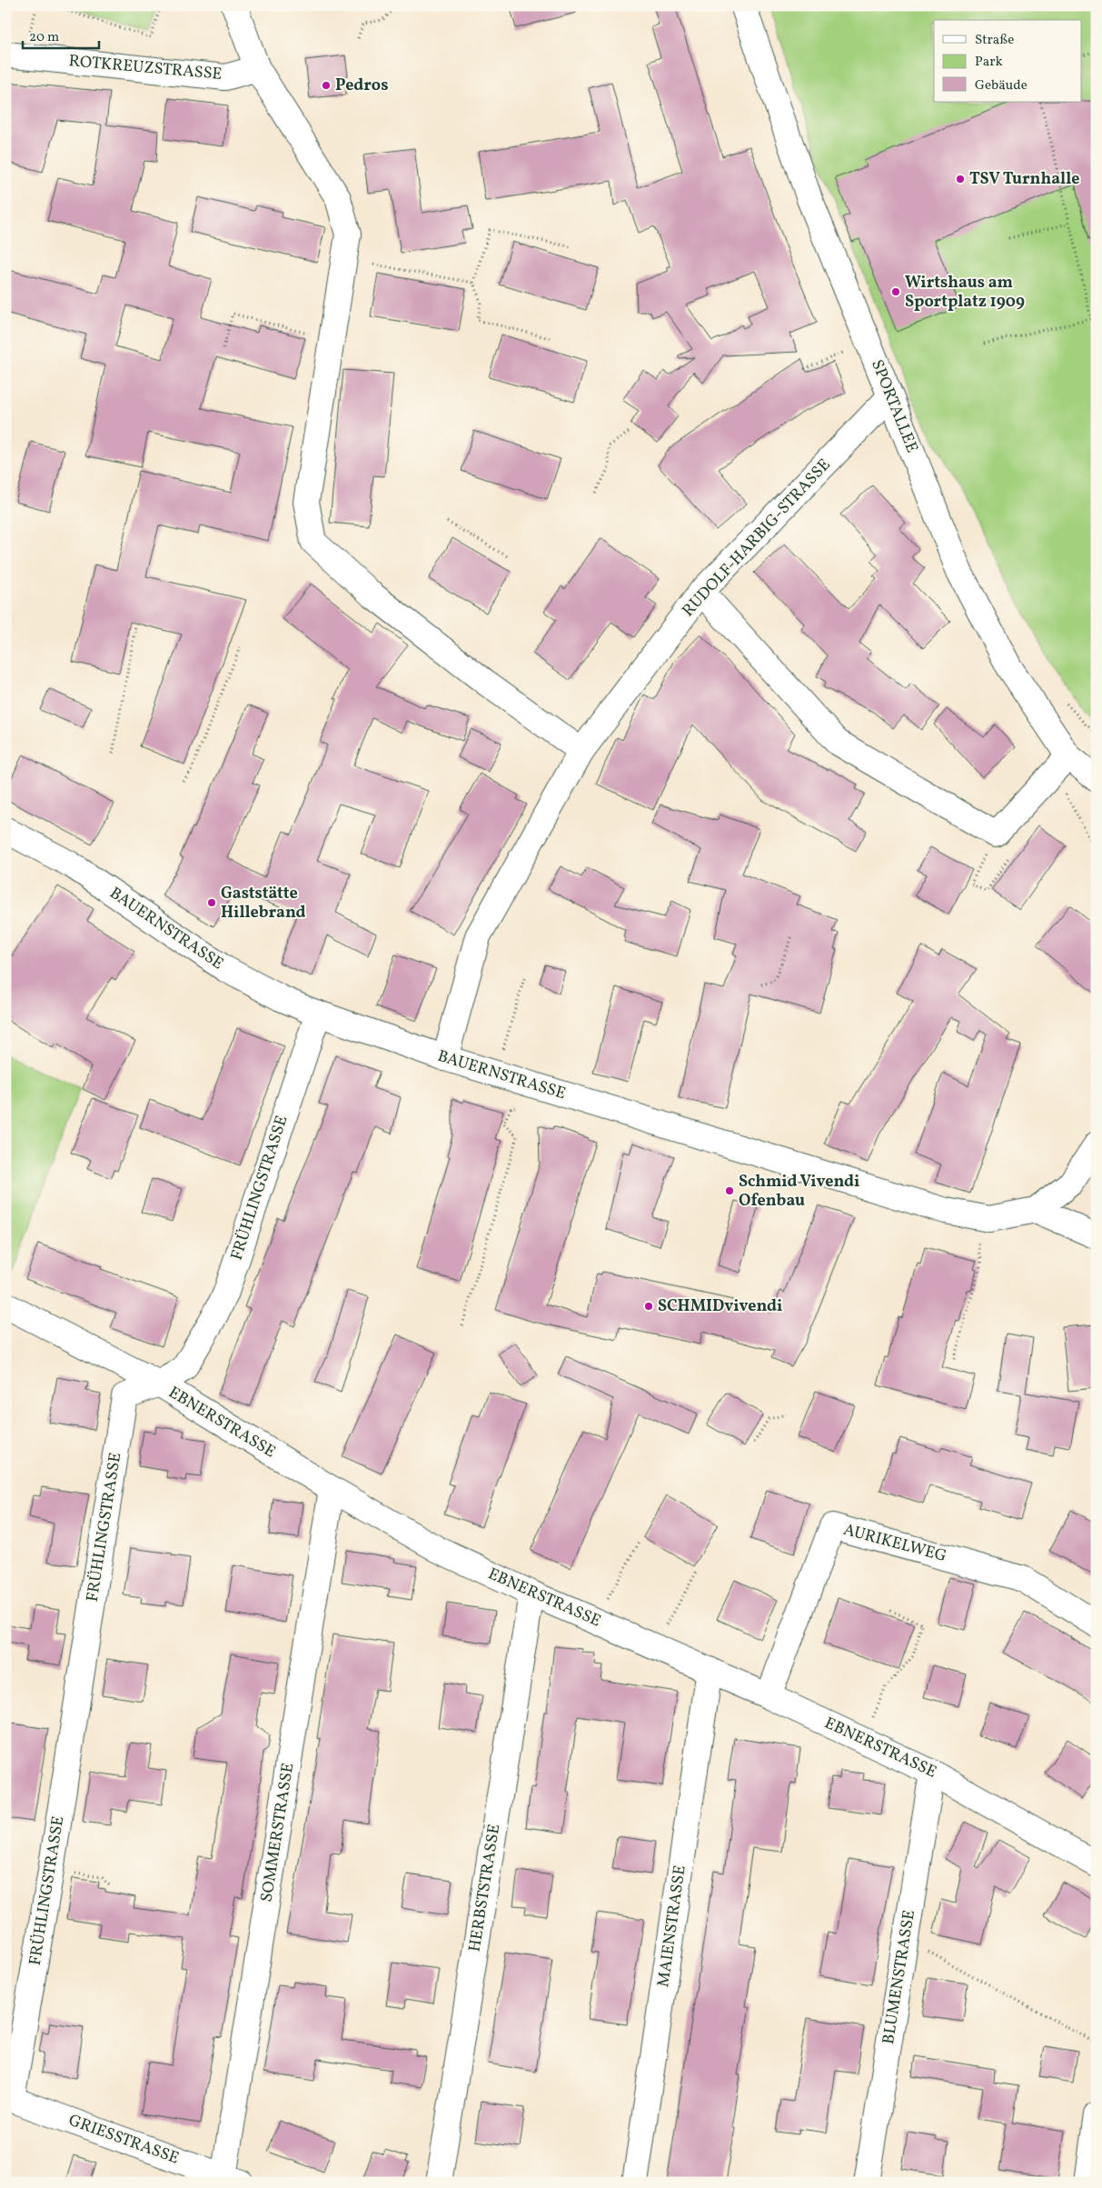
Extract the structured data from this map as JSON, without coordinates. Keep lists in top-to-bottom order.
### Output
{
  "streets": {
    "street": [
      "ROTKREUZSTRASSE",
      "SPORTALLEE",
      "RUDOLF-HARBIG-STRASSE",
      "BAUERNSTRASSE",
      "FRÜHLINGSTRASSE",
      "EBNERSTRASSE",
      "AURIKELWEG",
      "SOMMERSTRASSE",
      "HERBSTSTRASSE",
      "MAIENSTRASSE",
      "BLUMENSTRASSE",
      "GRIESSTRASSE"
    ]
  },
  "crossings": [
    ["SPORTALLEE", "RUDOLF-HARBIG-STRASSE"],
    ["RUDOLF-HARBIG-STRASSE", "BAUERNSTRASSE"],
    ["BAUERNSTRASSE", "FRÜHLINGSTRASSE"],
    ["FRÜHLINGSTRASSE", "EBNERSTRASSE"],
    ["FRÜHLINGSTRASSE", "GRIESSTRASSE"],
    ["EBNERSTRASSE", "AURIKELWEG"],
    ["EBNERSTRASSE", "SOMMERSTRASSE"],
    ["EBNERSTRASSE", "HERBSTSTRASSE"],
    ["EBNERSTRASSE", "MAIENSTRASSE"],
    ["EBNERSTRASSE", "BLUMENSTRASSE"],
    ["SOMMERSTRASSE", "GRIESSTRASSE"]
  ],
  "places": [
    "Pedros",
    "TSV Turnhalle",
    "Wirtshaus am Sportplatz 1909",
    "Gaststätte Hillebrand",
    "Schmid Vivendi Ofenbau",
    "SCHMIDvivendi"
  ],
  "legend": ["Straße", "Park", "Gebäude"],
  "scale_bar": "20 m"
}
